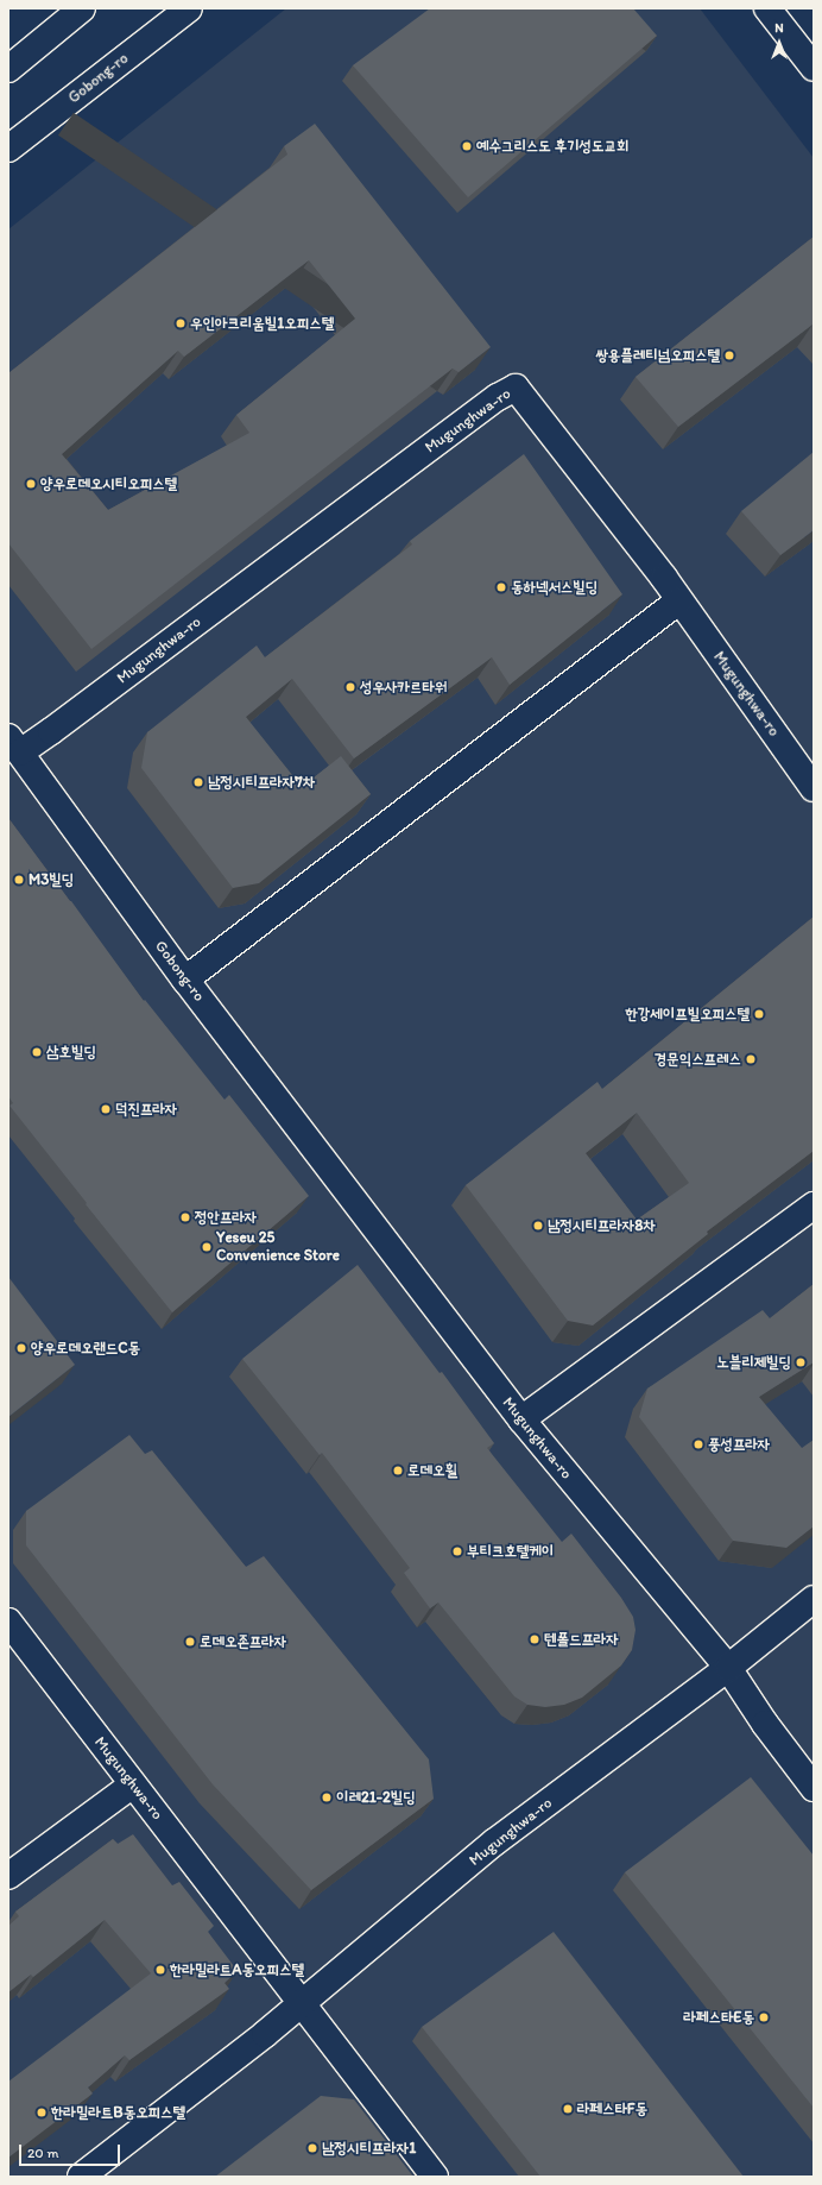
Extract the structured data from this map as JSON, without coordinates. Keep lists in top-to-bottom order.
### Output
{
  "streets": {
    "street": ["Gobong-ro", "Mugunghwa-ro"]
  },
  "crossings": [
    ["Gobong-ro", "Mugunghwa-ro"]
  ],
  "places": [
    "예수그리스도 후기성도교회",
    "우인아크리움빌1오피스텔",
    "쌍용플레티넘오피스텔",
    "양우로데오시티오피스텔",
    "동하넥서스빌딩",
    "성우사카르타워",
    "남정시티프라자7차",
    "M3빌딩",
    "한강세이프빌오피스텔",
    "삼호빌딩",
    "경문익스프레스",
    "덕진프라자",
    "정안프라자",
    "남정시티프라자8차",
    "Yeseu 25 Convenience Store",
    "양우로데오랜드C동",
    "노블리제빌딩",
    "풍성프라자",
    "로데오휠",
    "부티크호텔케이",
    "텐폴드프라자",
    "로데오존프라자",
    "이레21-2빌딩",
    "한라밀라트A동오피스텔",
    "라페스타E동",
    "라페스타F동",
    "한라밀라트B동오피스텔",
    "남정시티프라자1"
  ],
  "scale_bar": "20 m",
  "north": "top"
}
